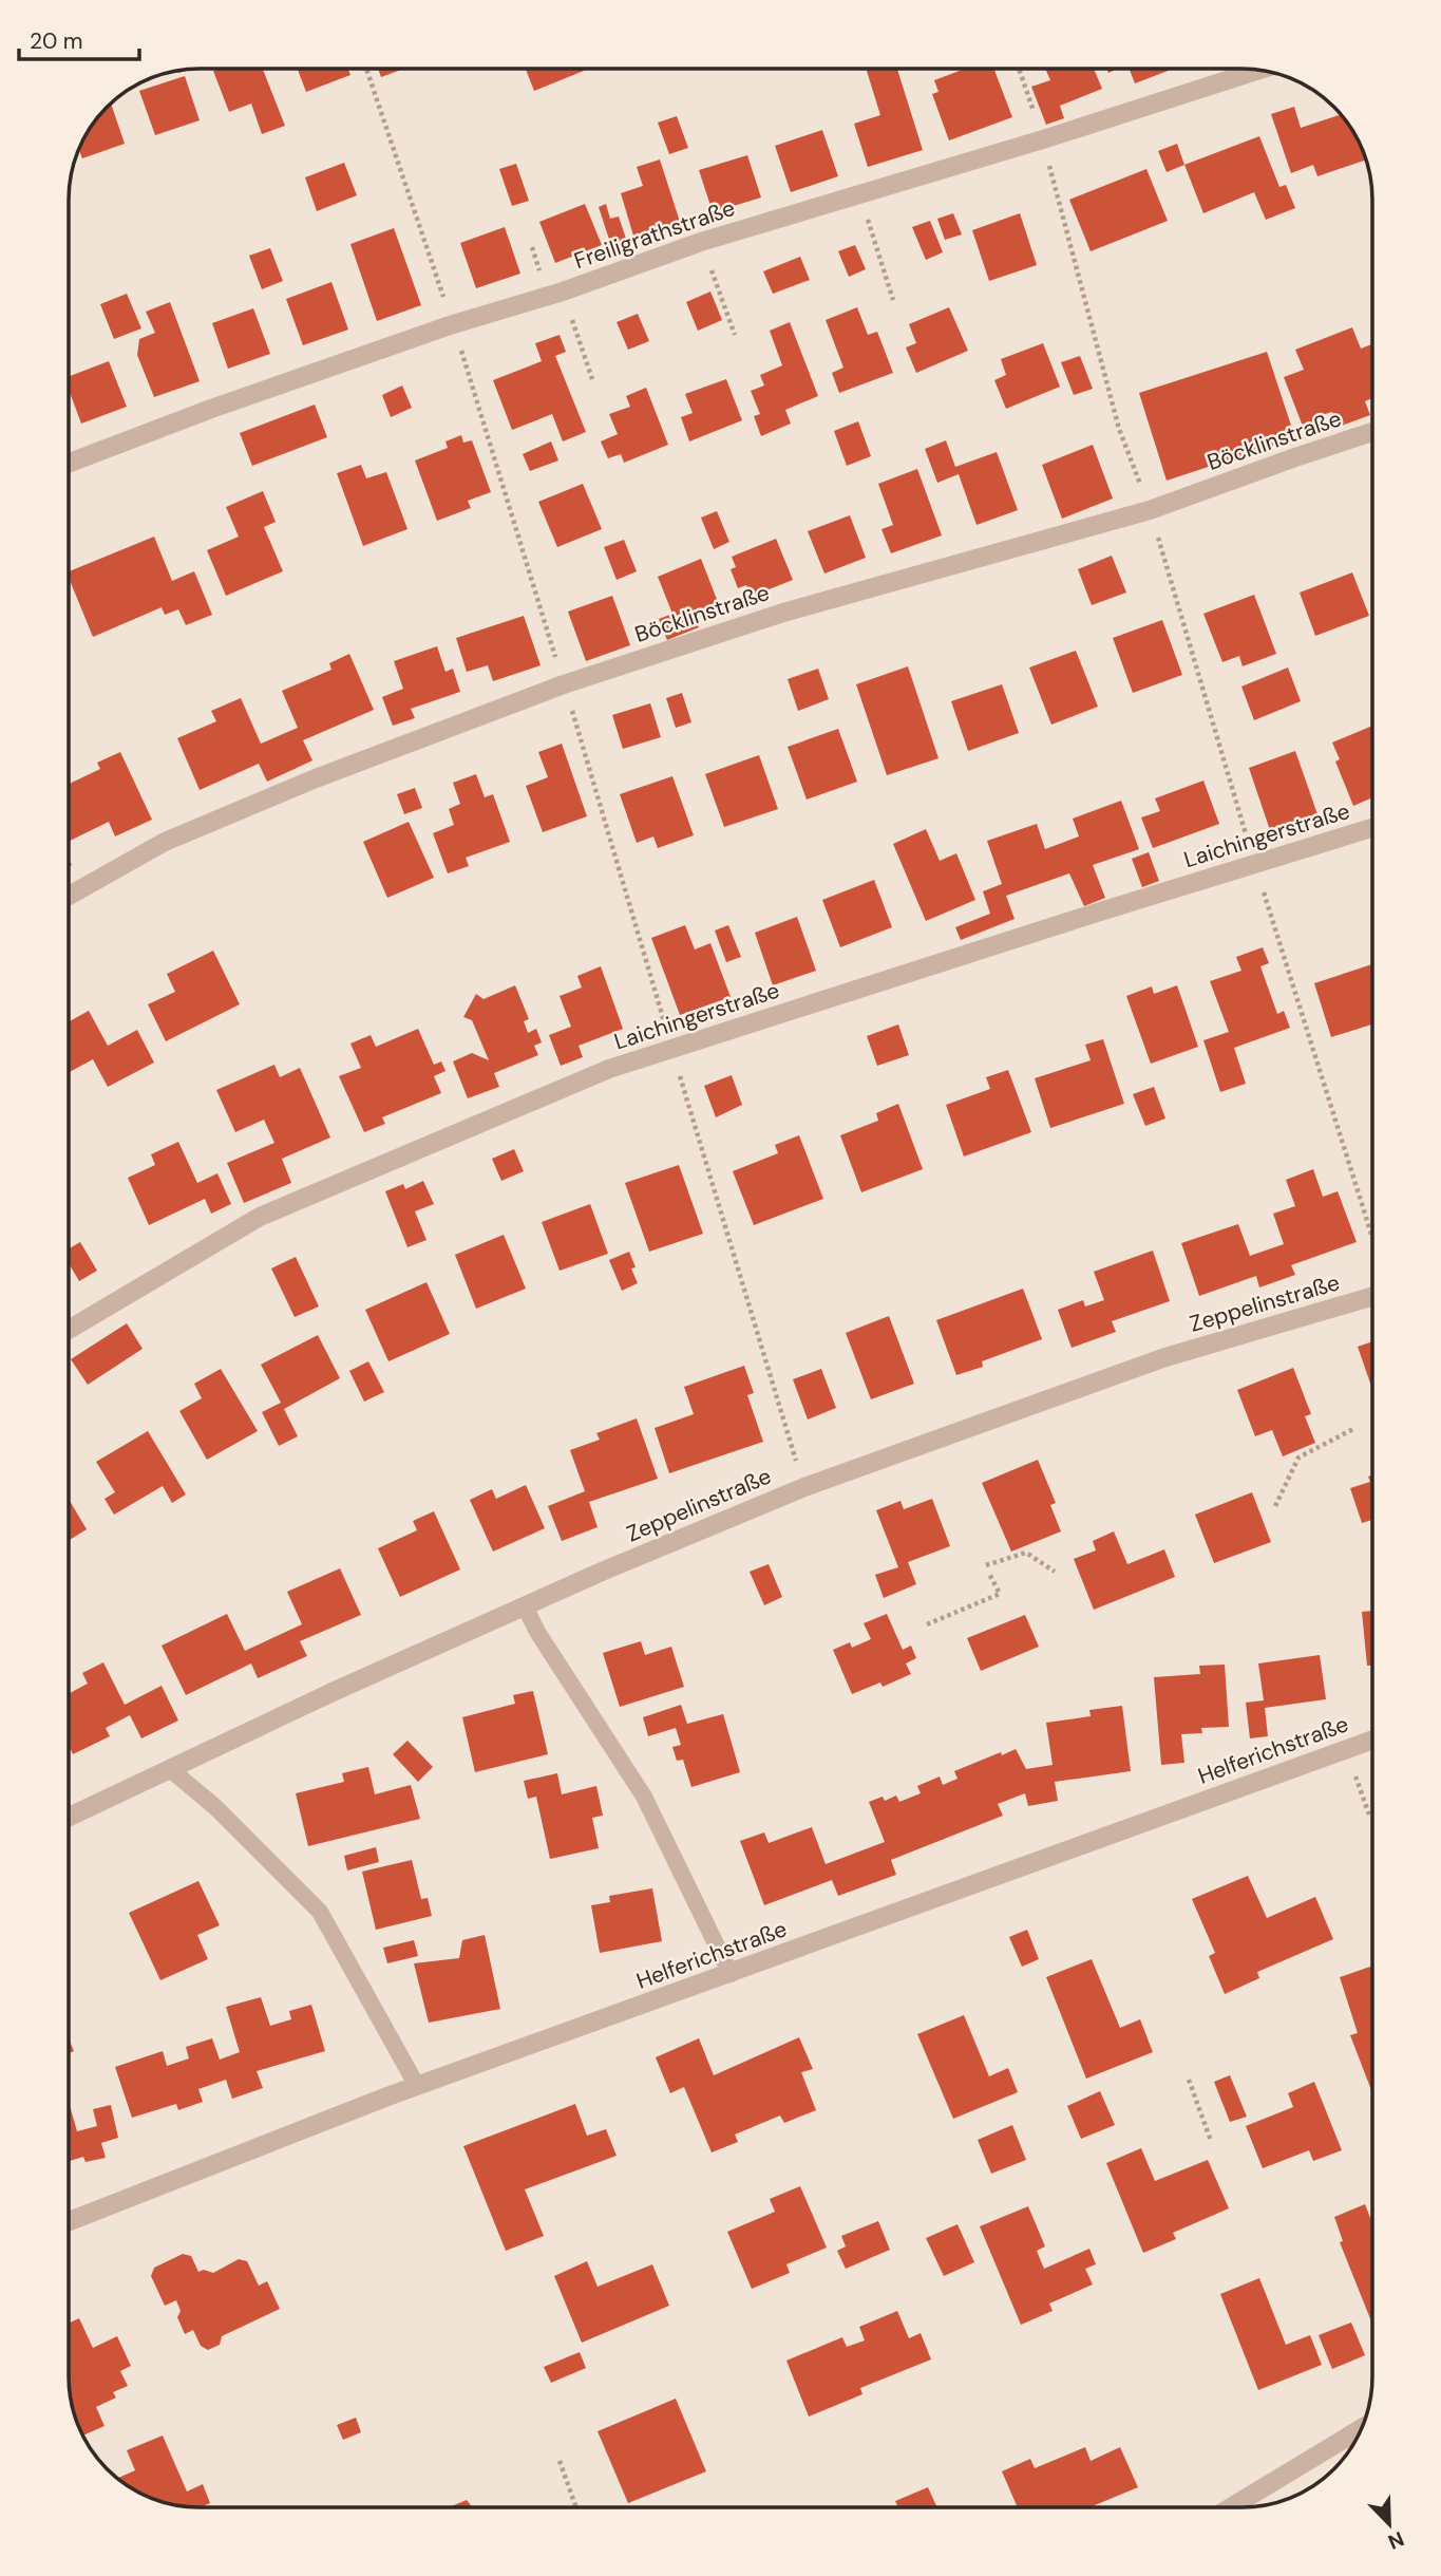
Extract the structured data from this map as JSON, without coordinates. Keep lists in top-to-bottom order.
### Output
{
  "streets": {
    "street": [
      "Freiligrathstraße",
      "Böcklinstraße",
      "Laichingerstraße",
      "Zeppelinstraße",
      "Helferichstraße"
    ]
  },
  "scale_bar": "20 m",
  "north": "bottom right"
}
